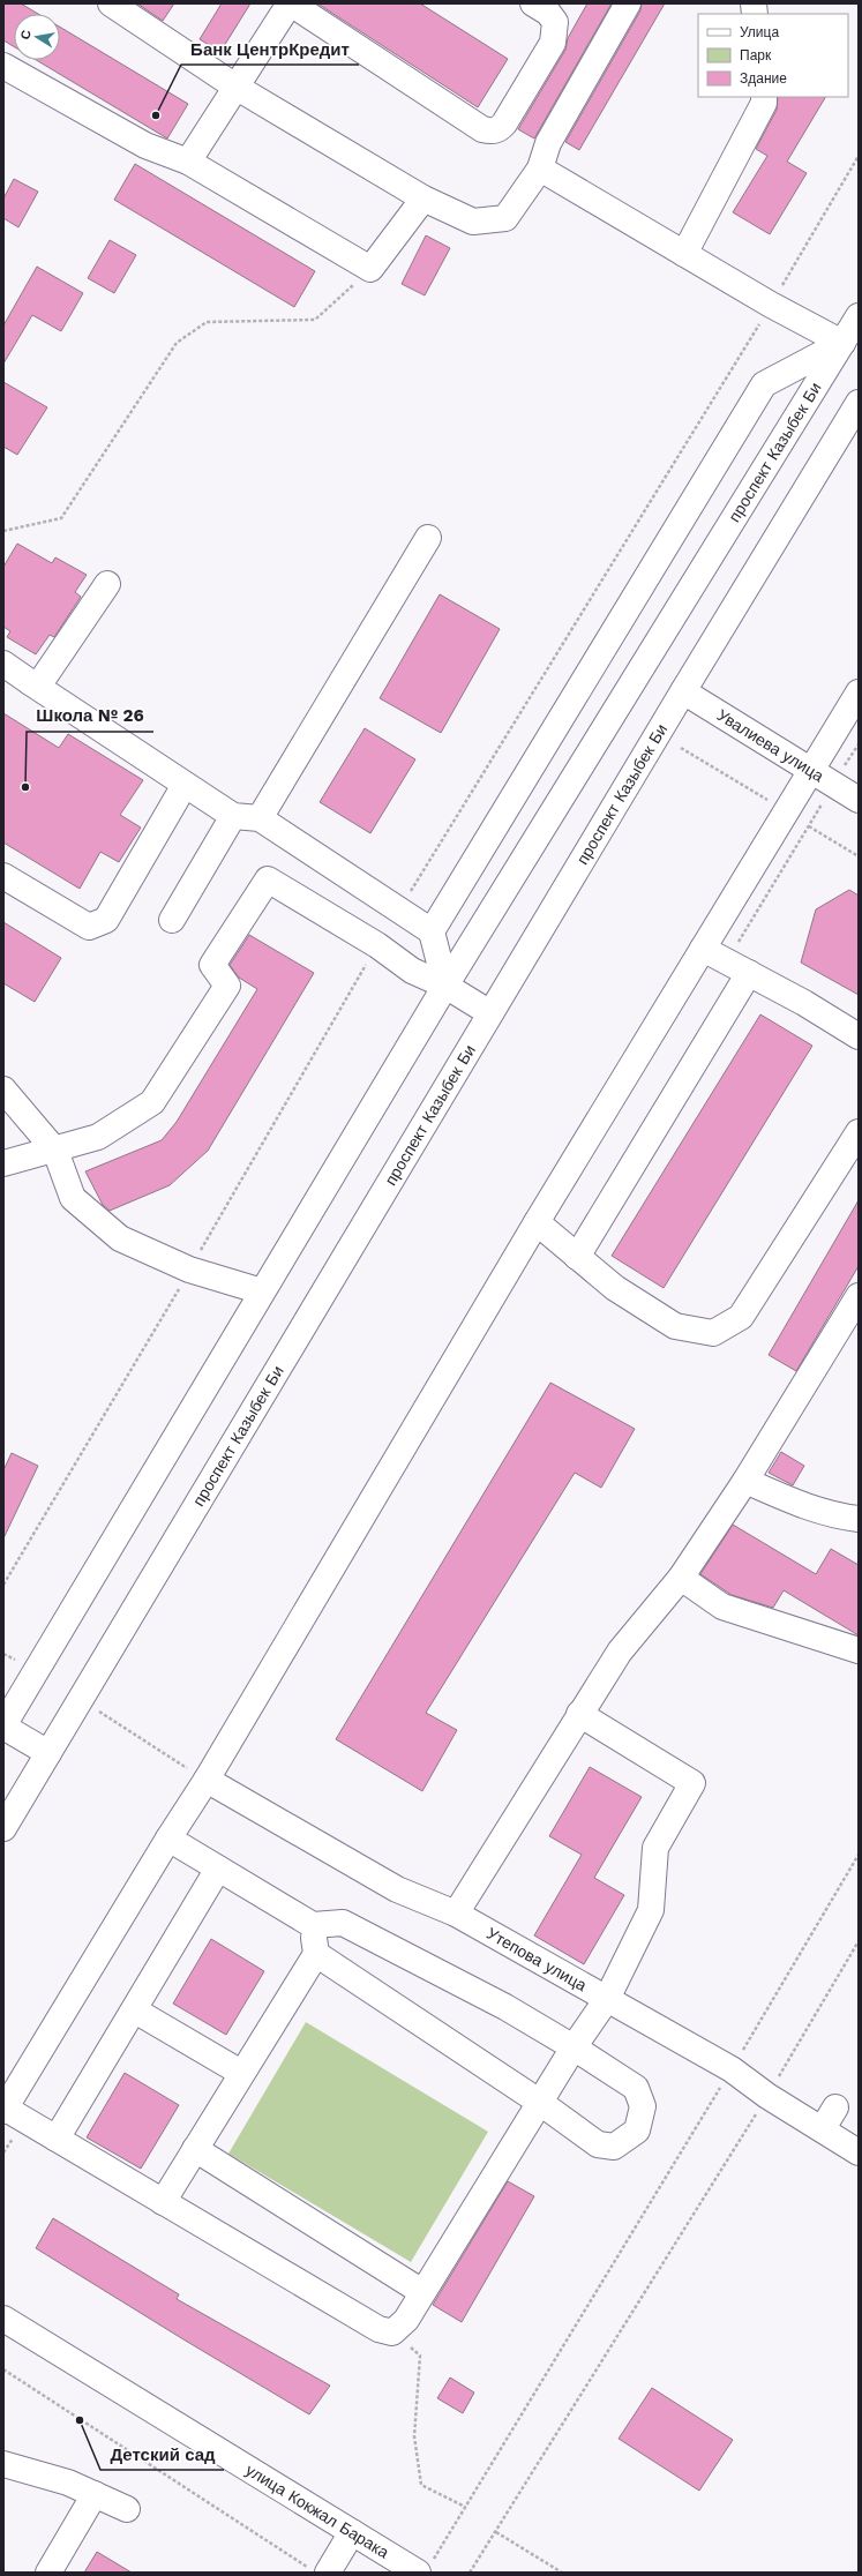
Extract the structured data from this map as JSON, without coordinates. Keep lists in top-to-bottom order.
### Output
{
  "streets": {
    "street": [
      "проспект Казыбек Би",
      "Увалиева улица",
      "Утепова улица",
      "улица Кокжал Барака"
    ]
  },
  "crossings": [
    ["проспект Казыбек Би", "Увалиева улица"]
  ],
  "places": ["Банк ЦентрКредит", "Школа № 26", "Детский сад"],
  "legend": ["Улица", "Парк", "Здание"],
  "north": "left"
}
